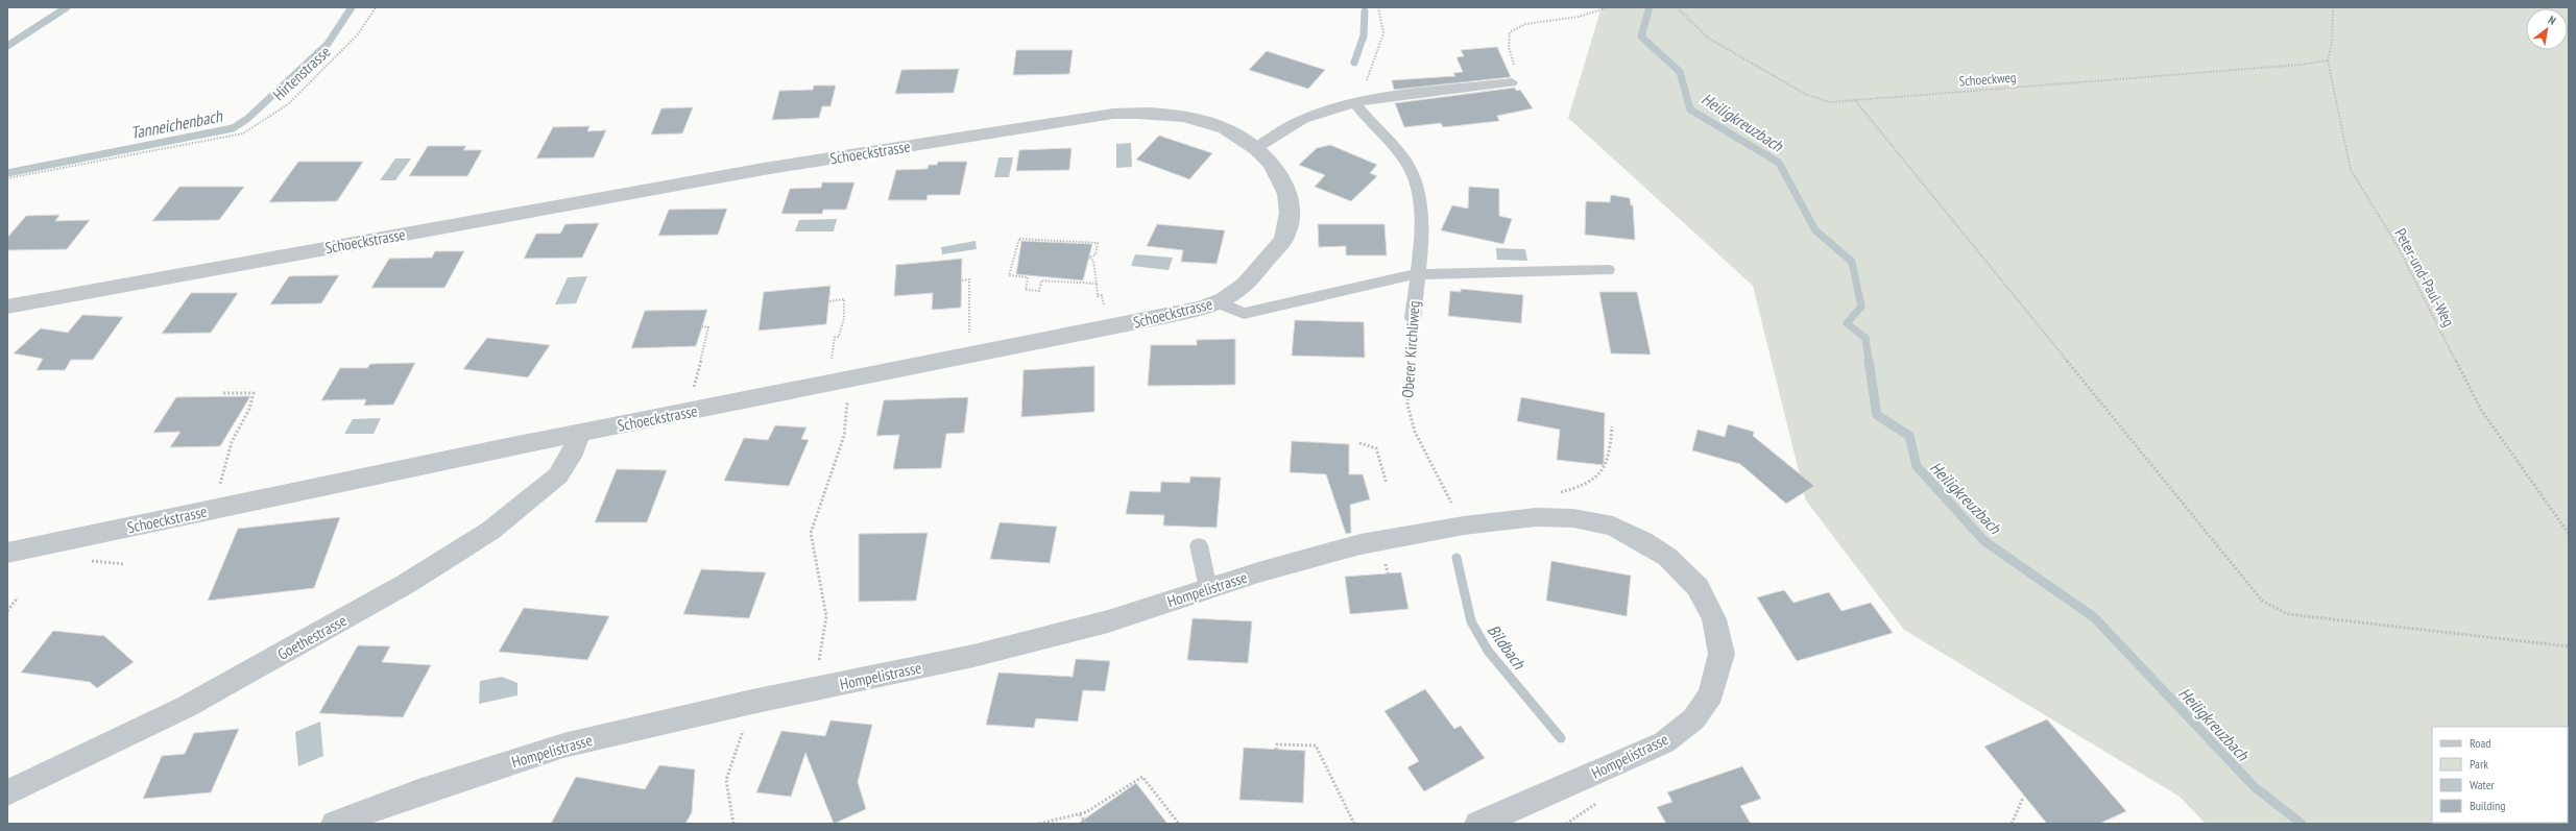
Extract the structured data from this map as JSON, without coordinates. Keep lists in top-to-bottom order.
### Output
{
  "streets": {
    "street": ["Schoeckstrasse", "Hompelistrasse", "Goethestrasse"],
    "lane": ["Oberer Kirchliweg"],
    "path": ["Hirtenstrasse", "Schoeckweg", "Peter-und-Paul-Weg"]
  },
  "crossings": [
    ["Schoeckweg", "Peter-und-Paul-Weg"],
    ["Schoeckstrasse", "Oberer Kirchliweg"],
    ["Schoeckstrasse", "Goethestrasse"]
  ],
  "water": ["Heiligkreuzbach", "Tanneichenbach", "Bildbach"],
  "legend": [
    "Road",
    "Park",
    "Water",
    "Building"
  ],
  "north": "top right"
}
